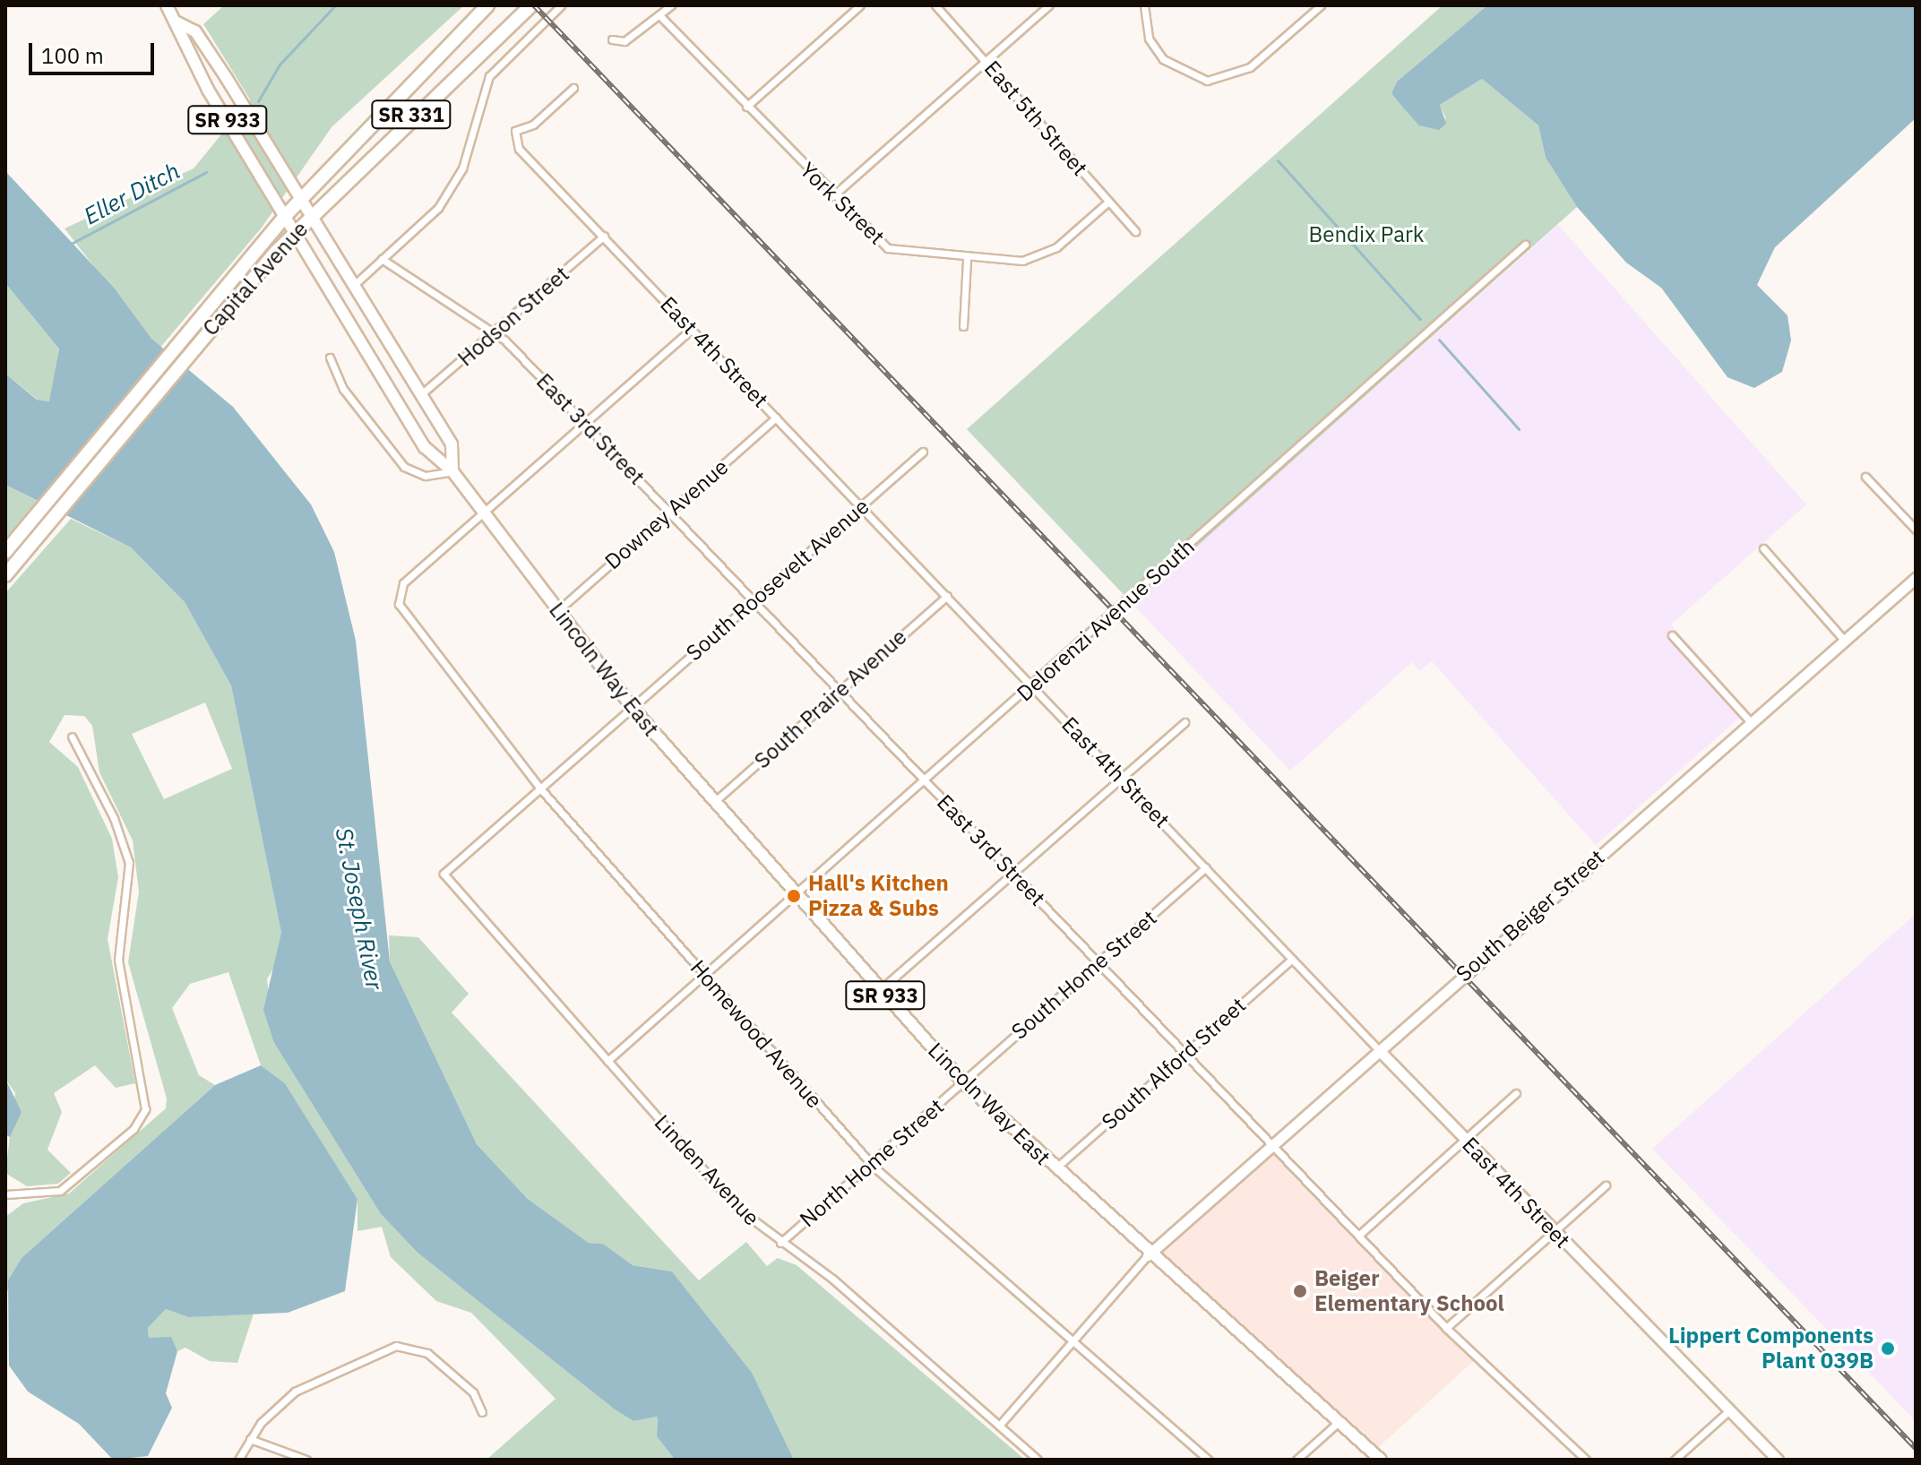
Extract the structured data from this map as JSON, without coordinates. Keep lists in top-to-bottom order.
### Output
{
  "streets": {
    "highway": ["SR 331", "Capital Avenue"],
    "main road": ["SR 933", "Lincoln Way East"],
    "street": [
      "East 5th Street",
      "York Street",
      "Hodson Street",
      "East 4th Street",
      "East 3rd Street",
      "Downey Avenue",
      "South Roosevelt Avenue",
      "Delorenzi Avenue South",
      "South Praire Avenue",
      "South Beiger Street",
      "South Home Street",
      "Homewood Avenue",
      "South Alford Street",
      "North Home Street",
      "Linden Avenue"
    ]
  },
  "crossings": [
    ["East 5th Street", "York Street"],
    ["Capital Avenue", "Lincoln Way East"],
    ["Hodson Street", "East 4th Street"],
    ["Hodson Street", "East 3rd Street"],
    ["Hodson Street", "Lincoln Way East"],
    ["East 4th Street", "Downey Avenue"],
    ["East 4th Street", "South Roosevelt Avenue"],
    ["East 4th Street", "Delorenzi Avenue South"],
    ["East 4th Street", "South Praire Avenue"],
    ["East 4th Street", "South Beiger Street"],
    ["East 4th Street", "South Home Street"],
    ["East 4th Street", "South Alford Street"],
    ["East 3rd Street", "Downey Avenue"],
    ["East 3rd Street", "South Roosevelt Avenue"],
    ["East 3rd Street", "Delorenzi Avenue South"],
    ["East 3rd Street", "South Praire Avenue"],
    ["East 3rd Street", "South Beiger Street"],
    ["East 3rd Street", "South Home Street"],
    ["East 3rd Street", "South Alford Street"],
    ["Downey Avenue", "Lincoln Way East"],
    ["South Roosevelt Avenue", "Lincoln Way East"],
    ["South Roosevelt Avenue", "Homewood Avenue"],
    ["South Roosevelt Avenue", "Linden Avenue"],
    ["Delorenzi Avenue South", "Lincoln Way East"],
    ["Delorenzi Avenue South", "Homewood Avenue"],
    ["Delorenzi Avenue South", "Linden Avenue"],
    ["Lincoln Way East", "South Praire Avenue"],
    ["Lincoln Way East", "South Beiger Street"],
    ["Lincoln Way East", "South Home Street"],
    ["Lincoln Way East", "Homewood Avenue"],
    ["Lincoln Way East", "South Alford Street"],
    ["Lincoln Way East", "North Home Street"],
    ["South Home Street", "North Home Street"],
    ["Homewood Avenue", "North Home Street"],
    ["North Home Street", "Linden Avenue"]
  ],
  "water": ["Eller Ditch", "St. Joseph River"],
  "parks": ["Bendix Park"],
  "places": ["Hall's Kitchen Pizza & Subs", "Beiger Elementary School", "Lippert Components Plant 039B"],
  "scale_bar": "100 m"
}
